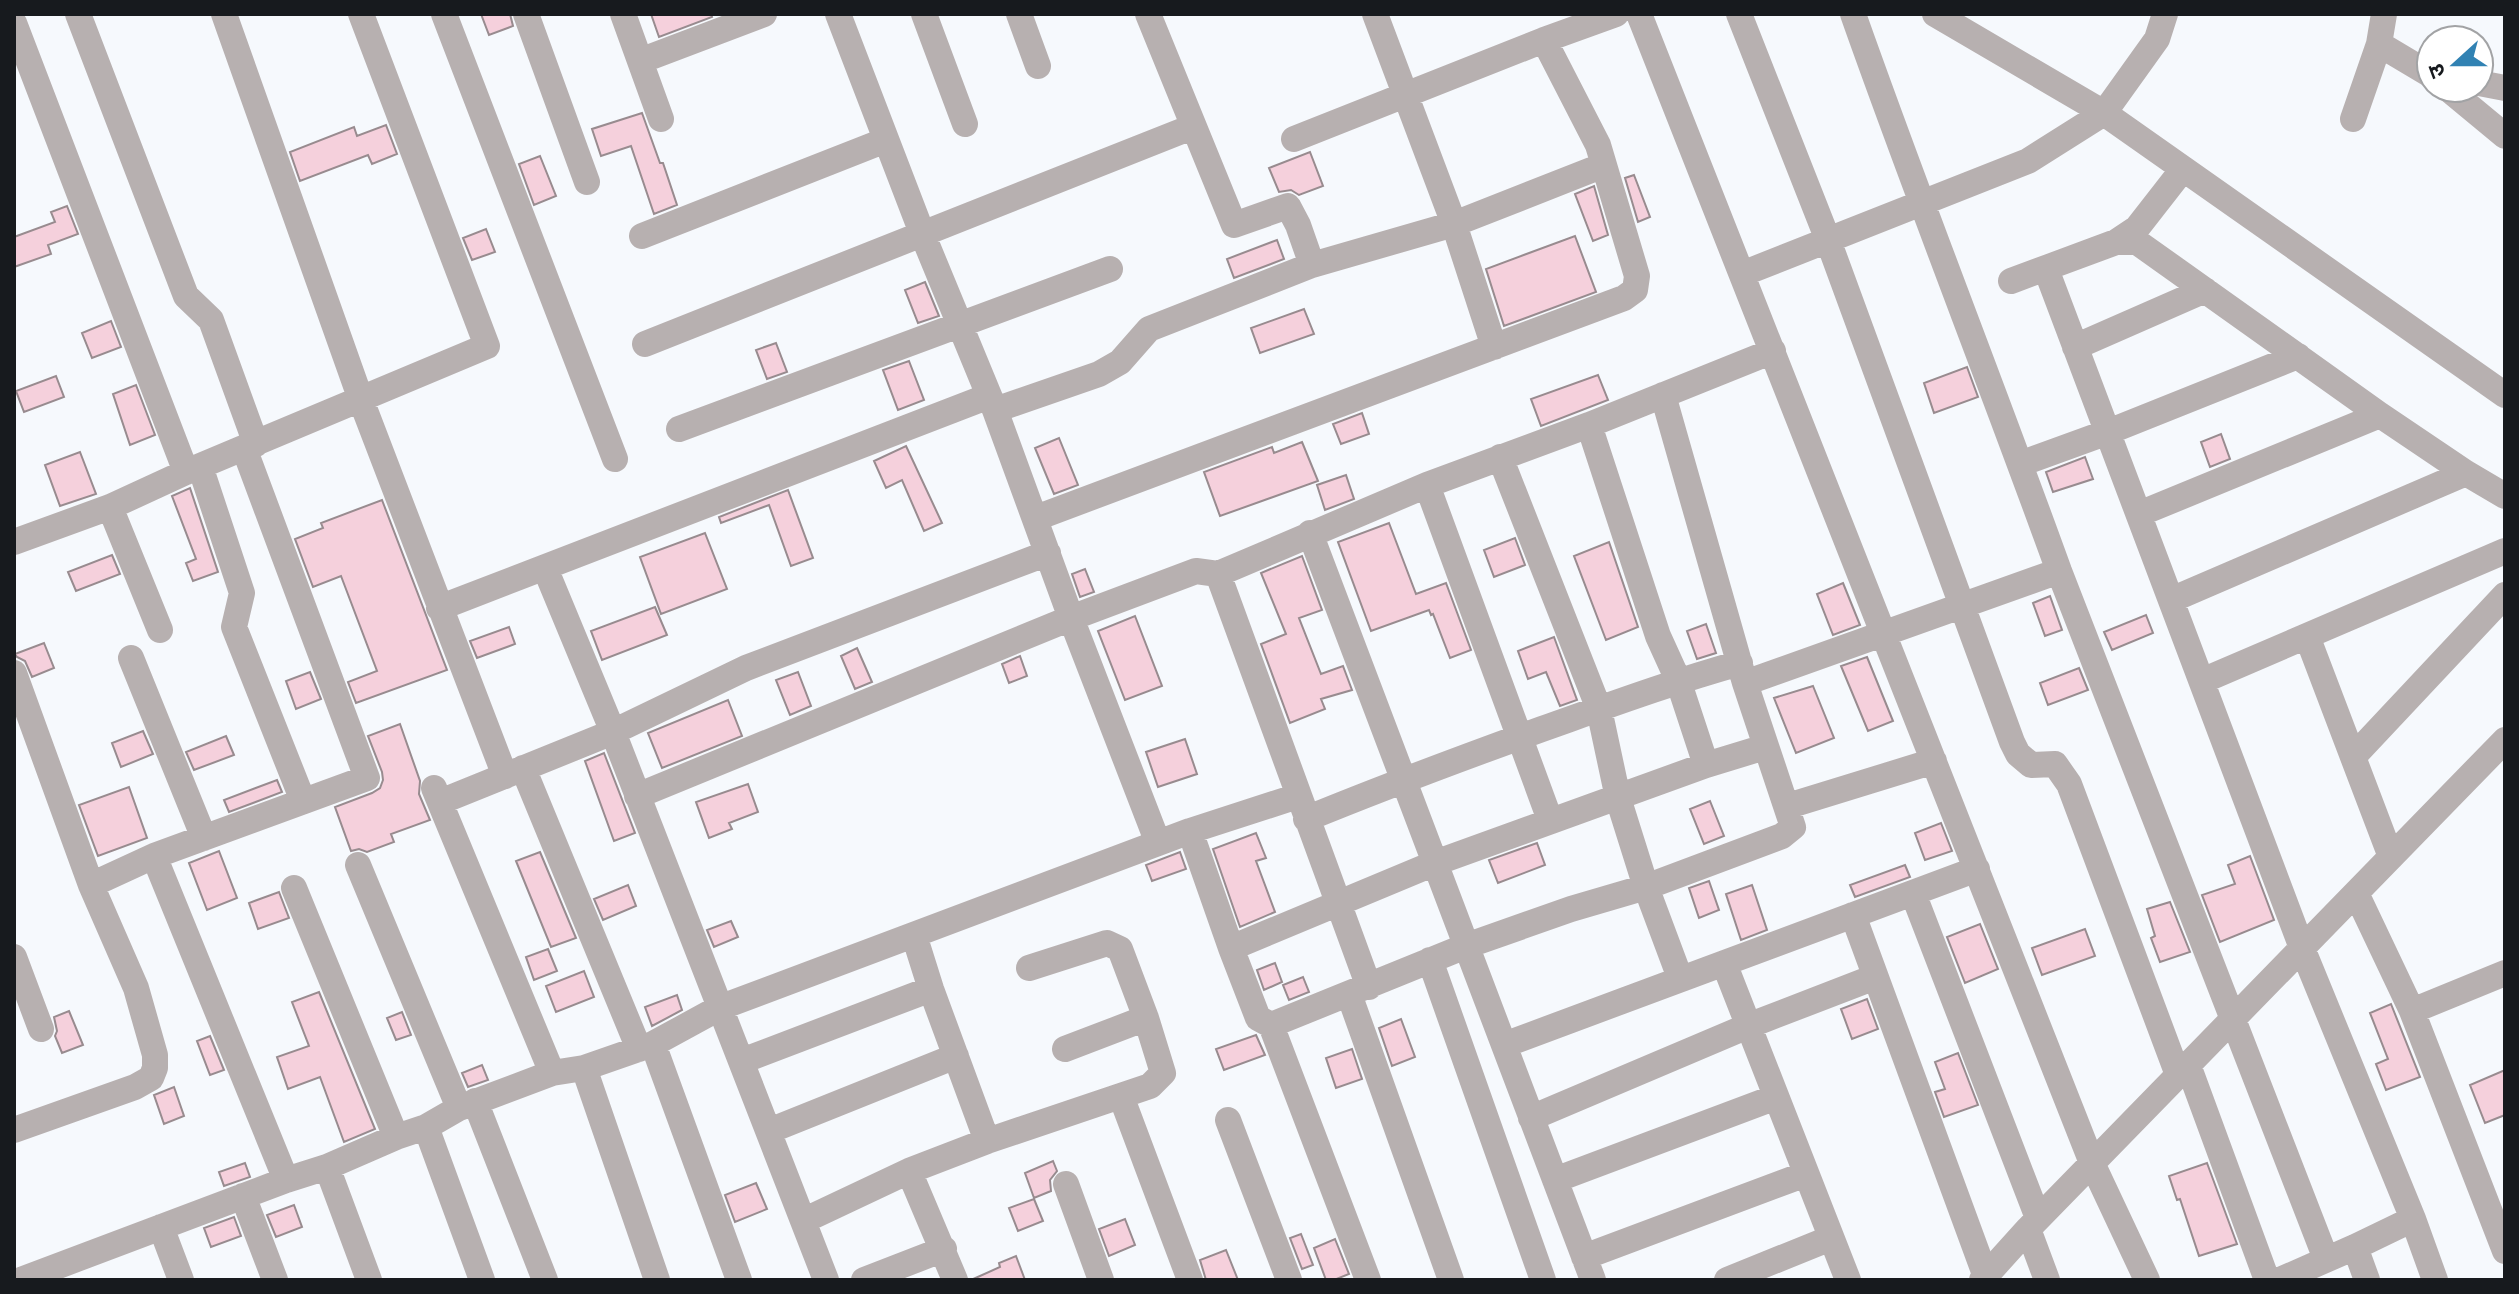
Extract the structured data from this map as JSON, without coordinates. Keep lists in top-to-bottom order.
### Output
{
  "north": "left"
}
